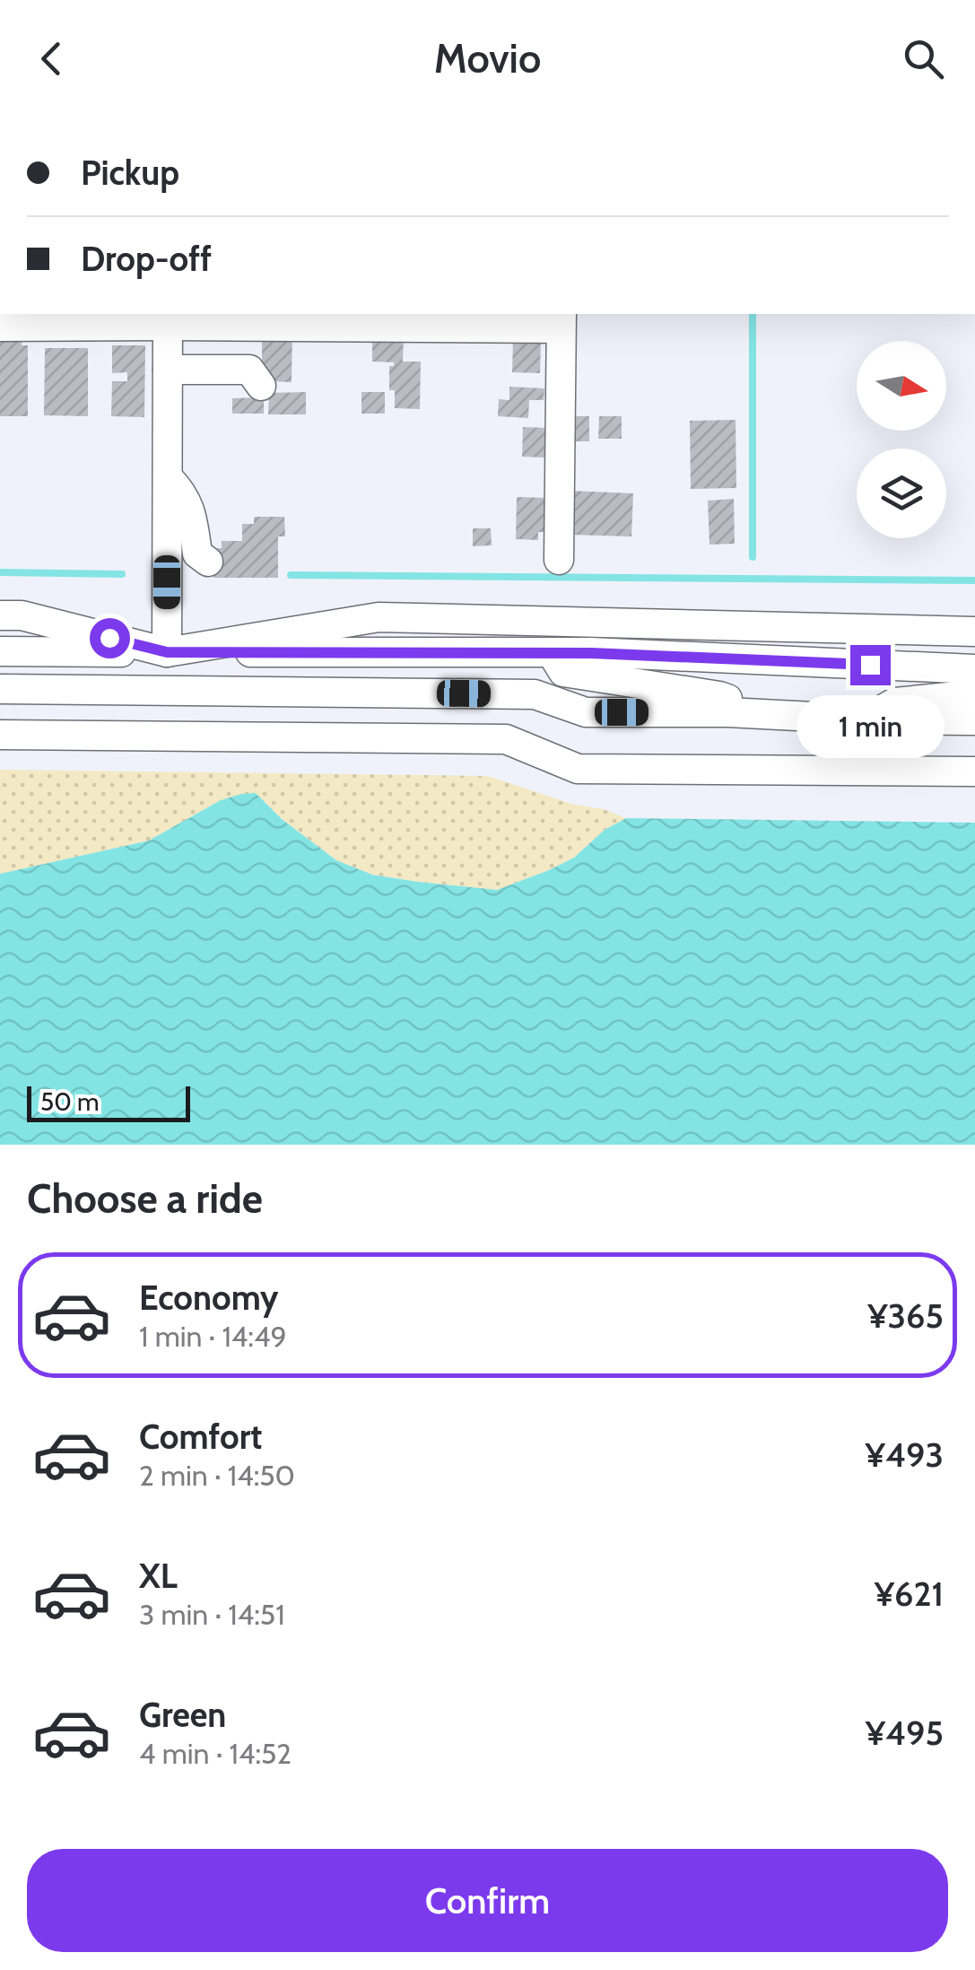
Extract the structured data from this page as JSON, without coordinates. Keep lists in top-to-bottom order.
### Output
{
  "scale_bar": "50 m",
  "north": "right",
  "page": {
    "header": "Movio",
    "banner": ["Pickup", "Drop-off"],
    "bubble": "1 min",
    "scale": "50 m",
    "heading": "Choose a ride",
    "list": [
      {
        "name": "Economy",
        "note": "1 min · 14:49",
        "value": "¥365"
      },
      {
        "name": "Comfort",
        "note": "2 min · 14:50",
        "value": "¥493"
      },
      {
        "name": "XL",
        "note": "3 min · 14:51",
        "value": "¥621"
      },
      {
        "name": "Green",
        "note": "4 min · 14:52",
        "value": "¥495"
      }
    ],
    "buttons": "Confirm"
  }
}
